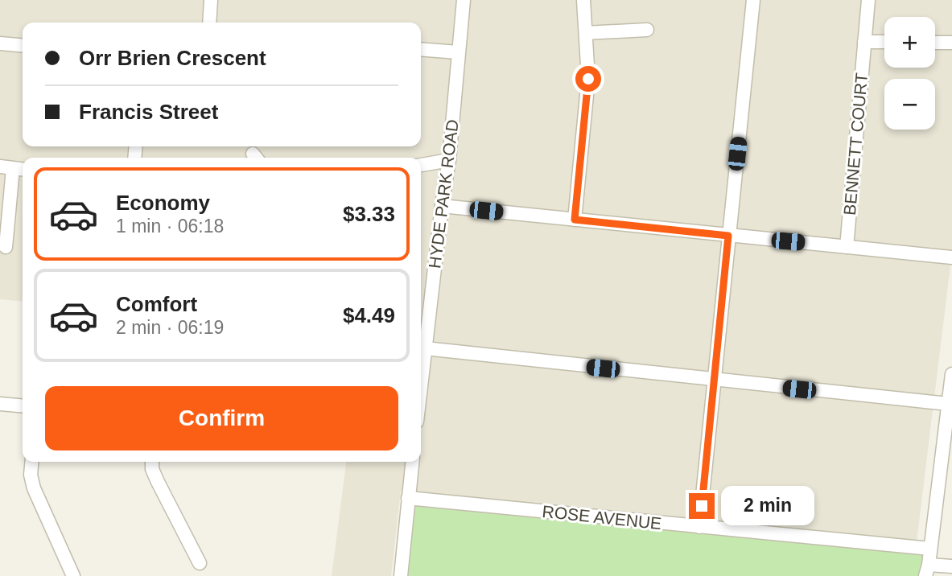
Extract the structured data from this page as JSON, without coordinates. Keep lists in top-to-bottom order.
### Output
{
  "streets": {
    "street": ["BENNETT COURT", "HYDE PARK ROAD", "ROSE AVENUE"]
  },
  "page": {
    "map_buttons": ["+", "−"],
    "banner": ["Orr Brien Crescent", "Francis Street"],
    "list": [
      {
        "name": "Economy",
        "note": "1 min · 06:18",
        "value": "$3.33"
      },
      {
        "name": "Comfort",
        "note": "2 min · 06:19",
        "value": "$4.49"
      }
    ],
    "buttons": "Confirm",
    "bubble": "2 min"
  }
}
